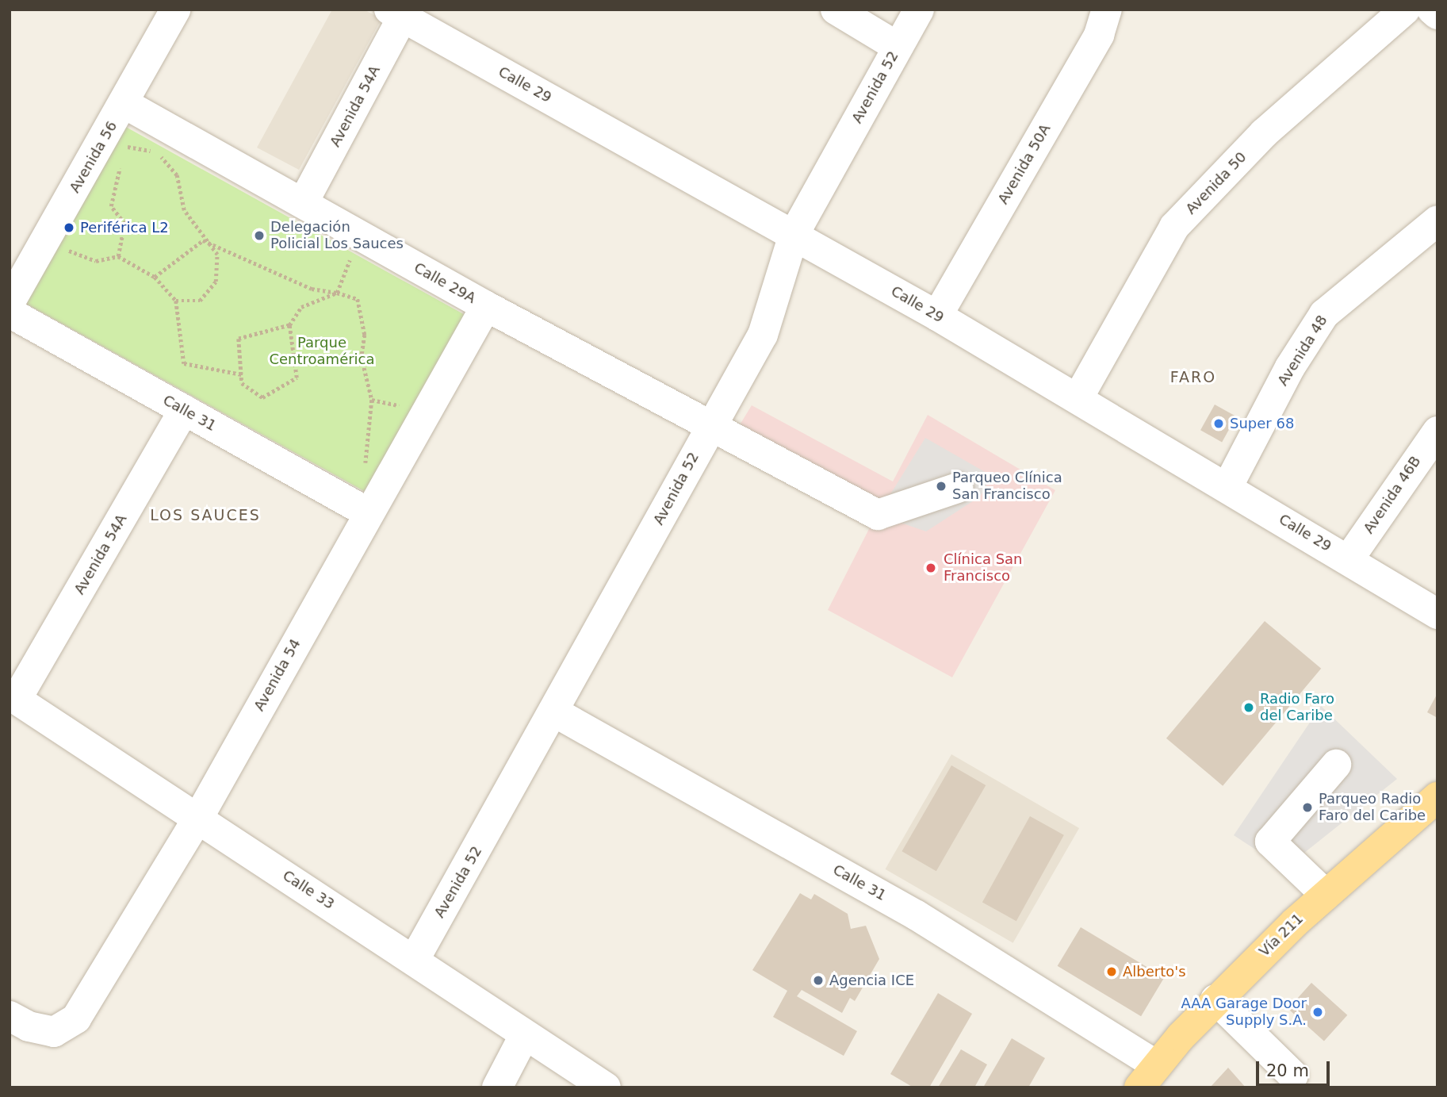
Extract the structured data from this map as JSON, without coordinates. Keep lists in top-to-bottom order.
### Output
{
  "streets": {
    "main road": ["Vía 211"],
    "street": [
      "Calle 29",
      "Avenida 52",
      "Avenida 54A",
      "Avenida 56",
      "Avenida 50A",
      "Avenida 50",
      "Calle 29A",
      "Avenida 48",
      "Calle 31",
      "Avenida 46B",
      "Avenida 54",
      "Calle 33"
    ]
  },
  "crossings": [
    ["Calle 29", "Avenida 52"],
    ["Calle 29", "Avenida 54A"],
    ["Calle 29", "Avenida 50A"],
    ["Calle 29", "Avenida 50"],
    ["Calle 29", "Avenida 48"],
    ["Calle 29", "Avenida 46B"],
    ["Avenida 52", "Calle 29A"],
    ["Avenida 52", "Calle 31"],
    ["Avenida 52", "Calle 33"],
    ["Avenida 54A", "Calle 29A"],
    ["Avenida 54A", "Calle 31"],
    ["Avenida 54A", "Calle 33"],
    ["Avenida 56", "Calle 29A"],
    ["Calle 29A", "Avenida 54"],
    ["Calle 31", "Avenida 54"],
    ["Calle 31", "Vía 211"],
    ["Avenida 54", "Calle 33"]
  ],
  "districts": ["FARO", "LOS SAUCES"],
  "parks": ["Parque Centroamérica"],
  "places": [
    "Periférica L2",
    "Delegación Policial Los Sauces",
    "Super 68",
    "Parqueo Clínica San Francisco",
    "Clínica San Francisco",
    "Radio Faro del Caribe",
    "Parqueo Radio Faro del Caribe",
    "Alberto's",
    "Agencia ICE",
    "AAA Garage Door Supply S.A."
  ],
  "scale_bar": "20 m"
}
